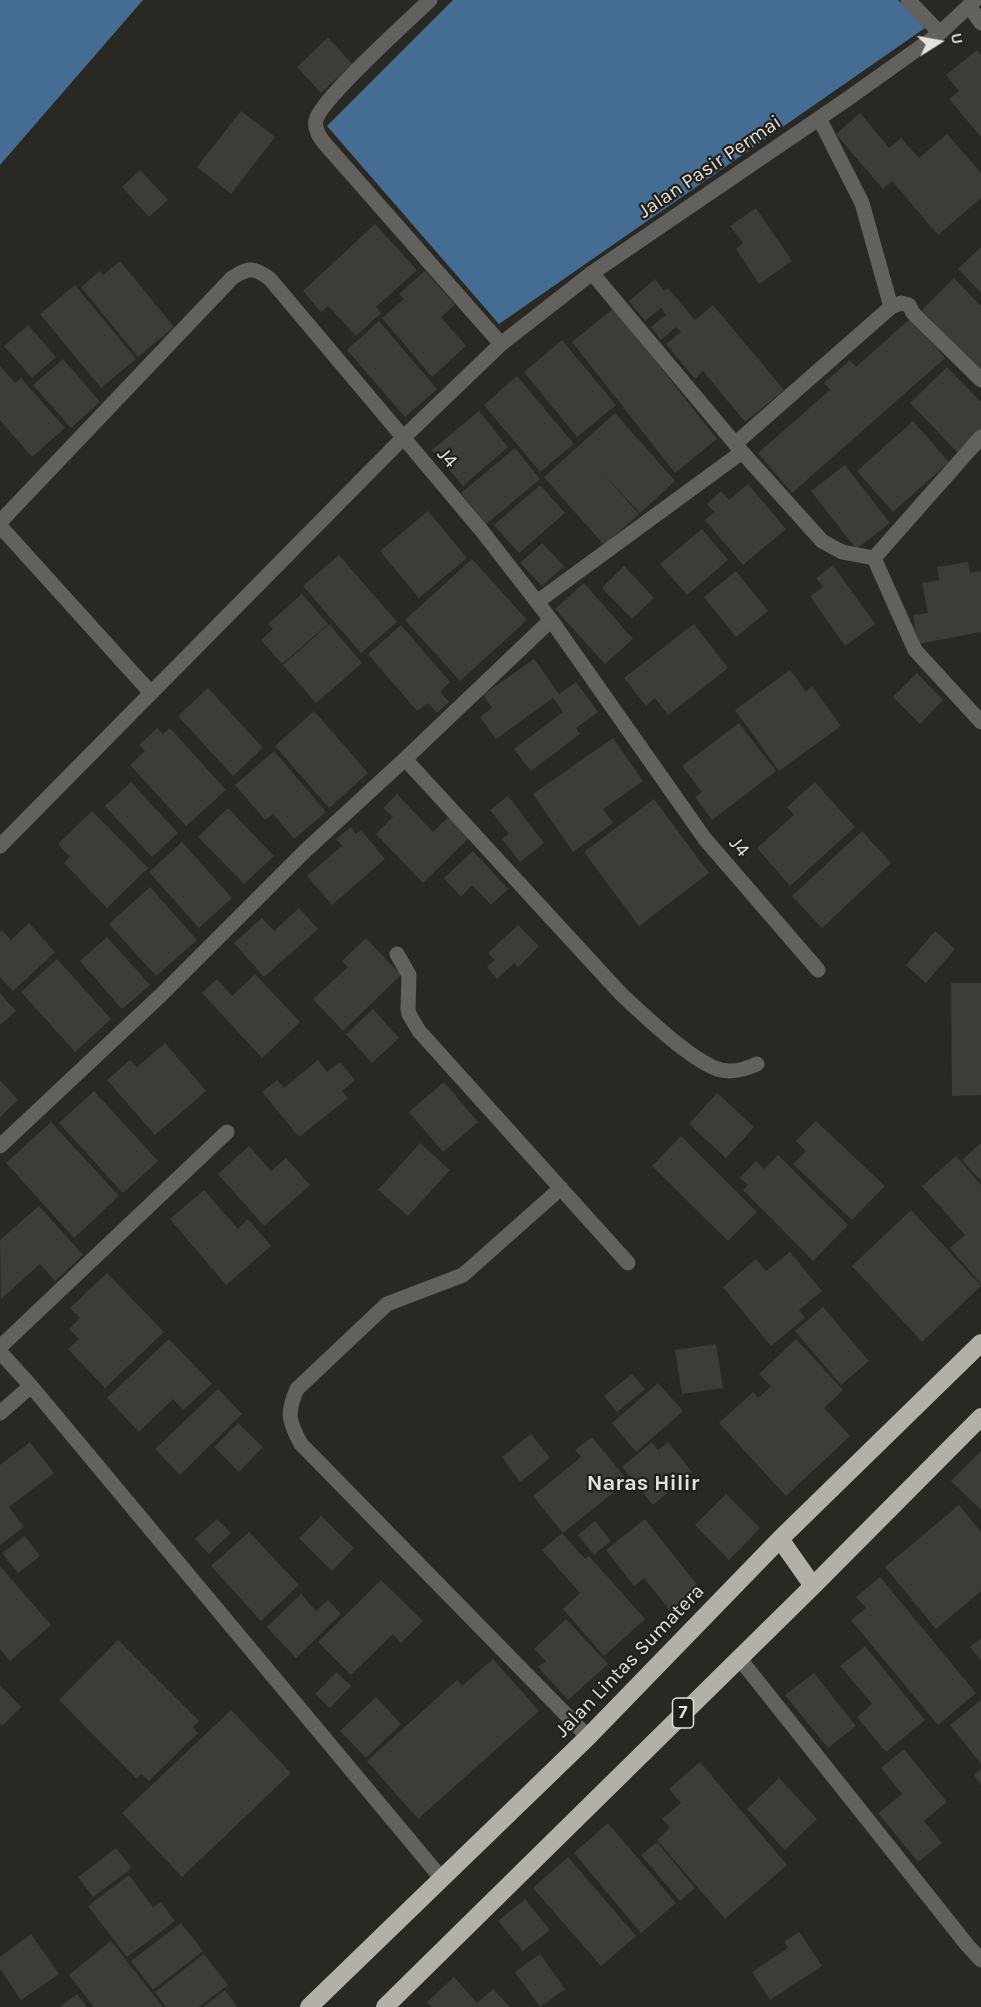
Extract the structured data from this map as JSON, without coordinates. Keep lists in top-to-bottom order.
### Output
{
  "streets": {
    "highway": ["Jalan Lintas Sumatera", "7"],
    "street": ["Jalan Pasir Permai", "J4"]
  },
  "crossings": [
    ["Jalan Pasir Permai", "J4"]
  ],
  "districts": ["Naras Hilir"],
  "north": "right"
}
